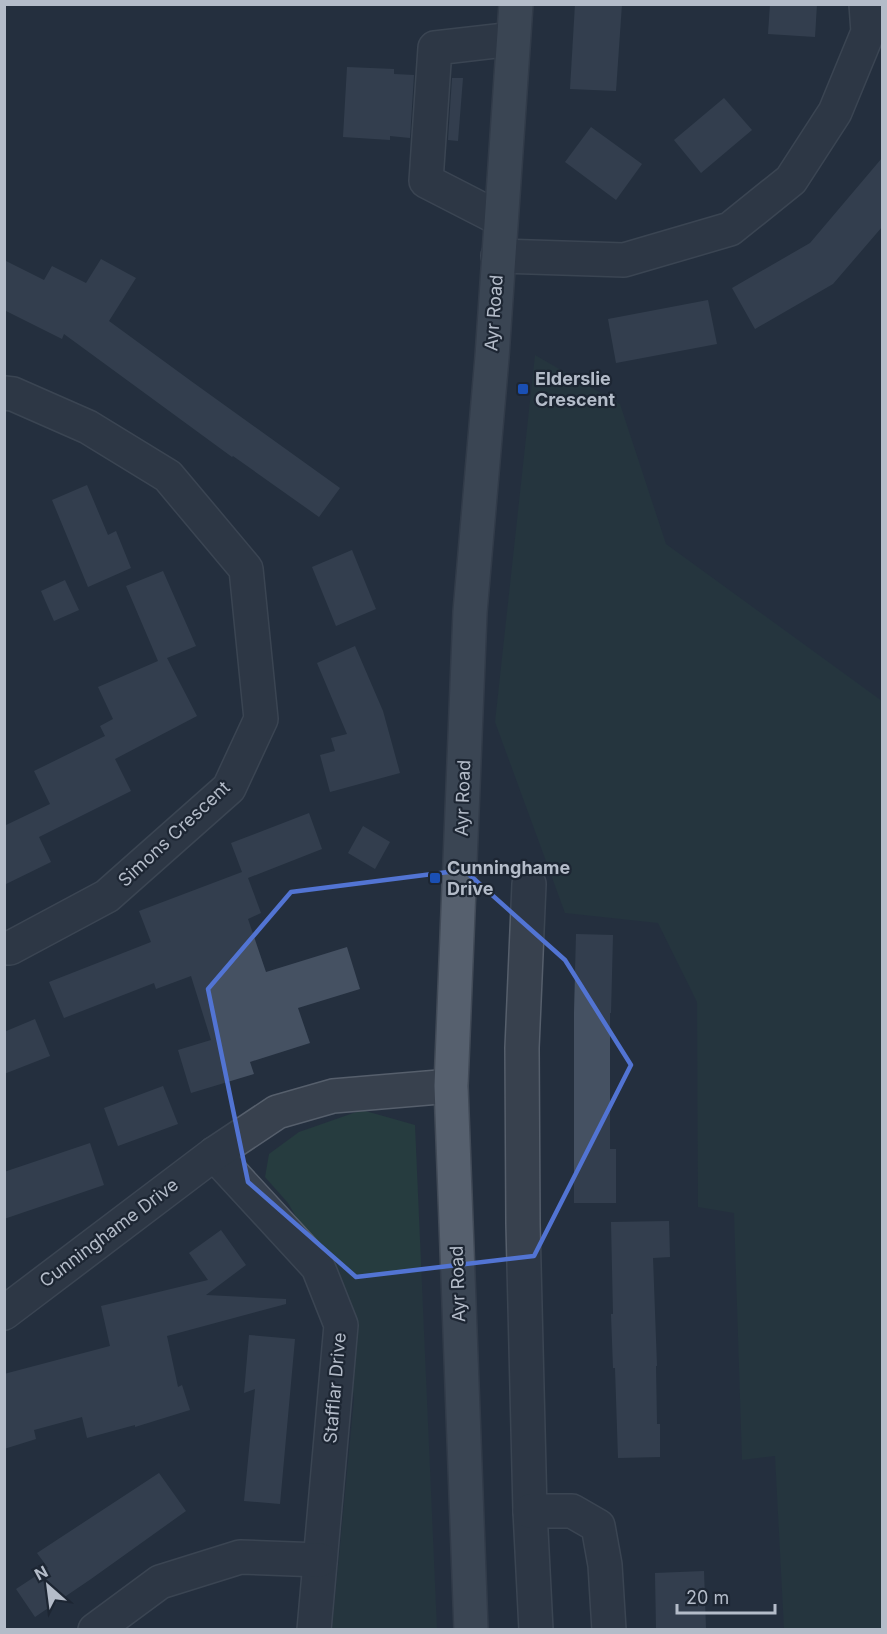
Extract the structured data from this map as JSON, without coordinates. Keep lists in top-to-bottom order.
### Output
{
  "streets": {
    "main road": ["Ayr Road"],
    "street": ["Simons Crescent", "Cunninghame Drive", "Stafflar Drive"]
  },
  "crossings": [
    ["Ayr Road", "Cunninghame Drive"],
    ["Cunninghame Drive", "Stafflar Drive"]
  ],
  "places": {
    "transit": ["Elderslie Crescent", "Cunninghame Drive"]
  },
  "scale_bar": "20 m",
  "north": "top left"
}
